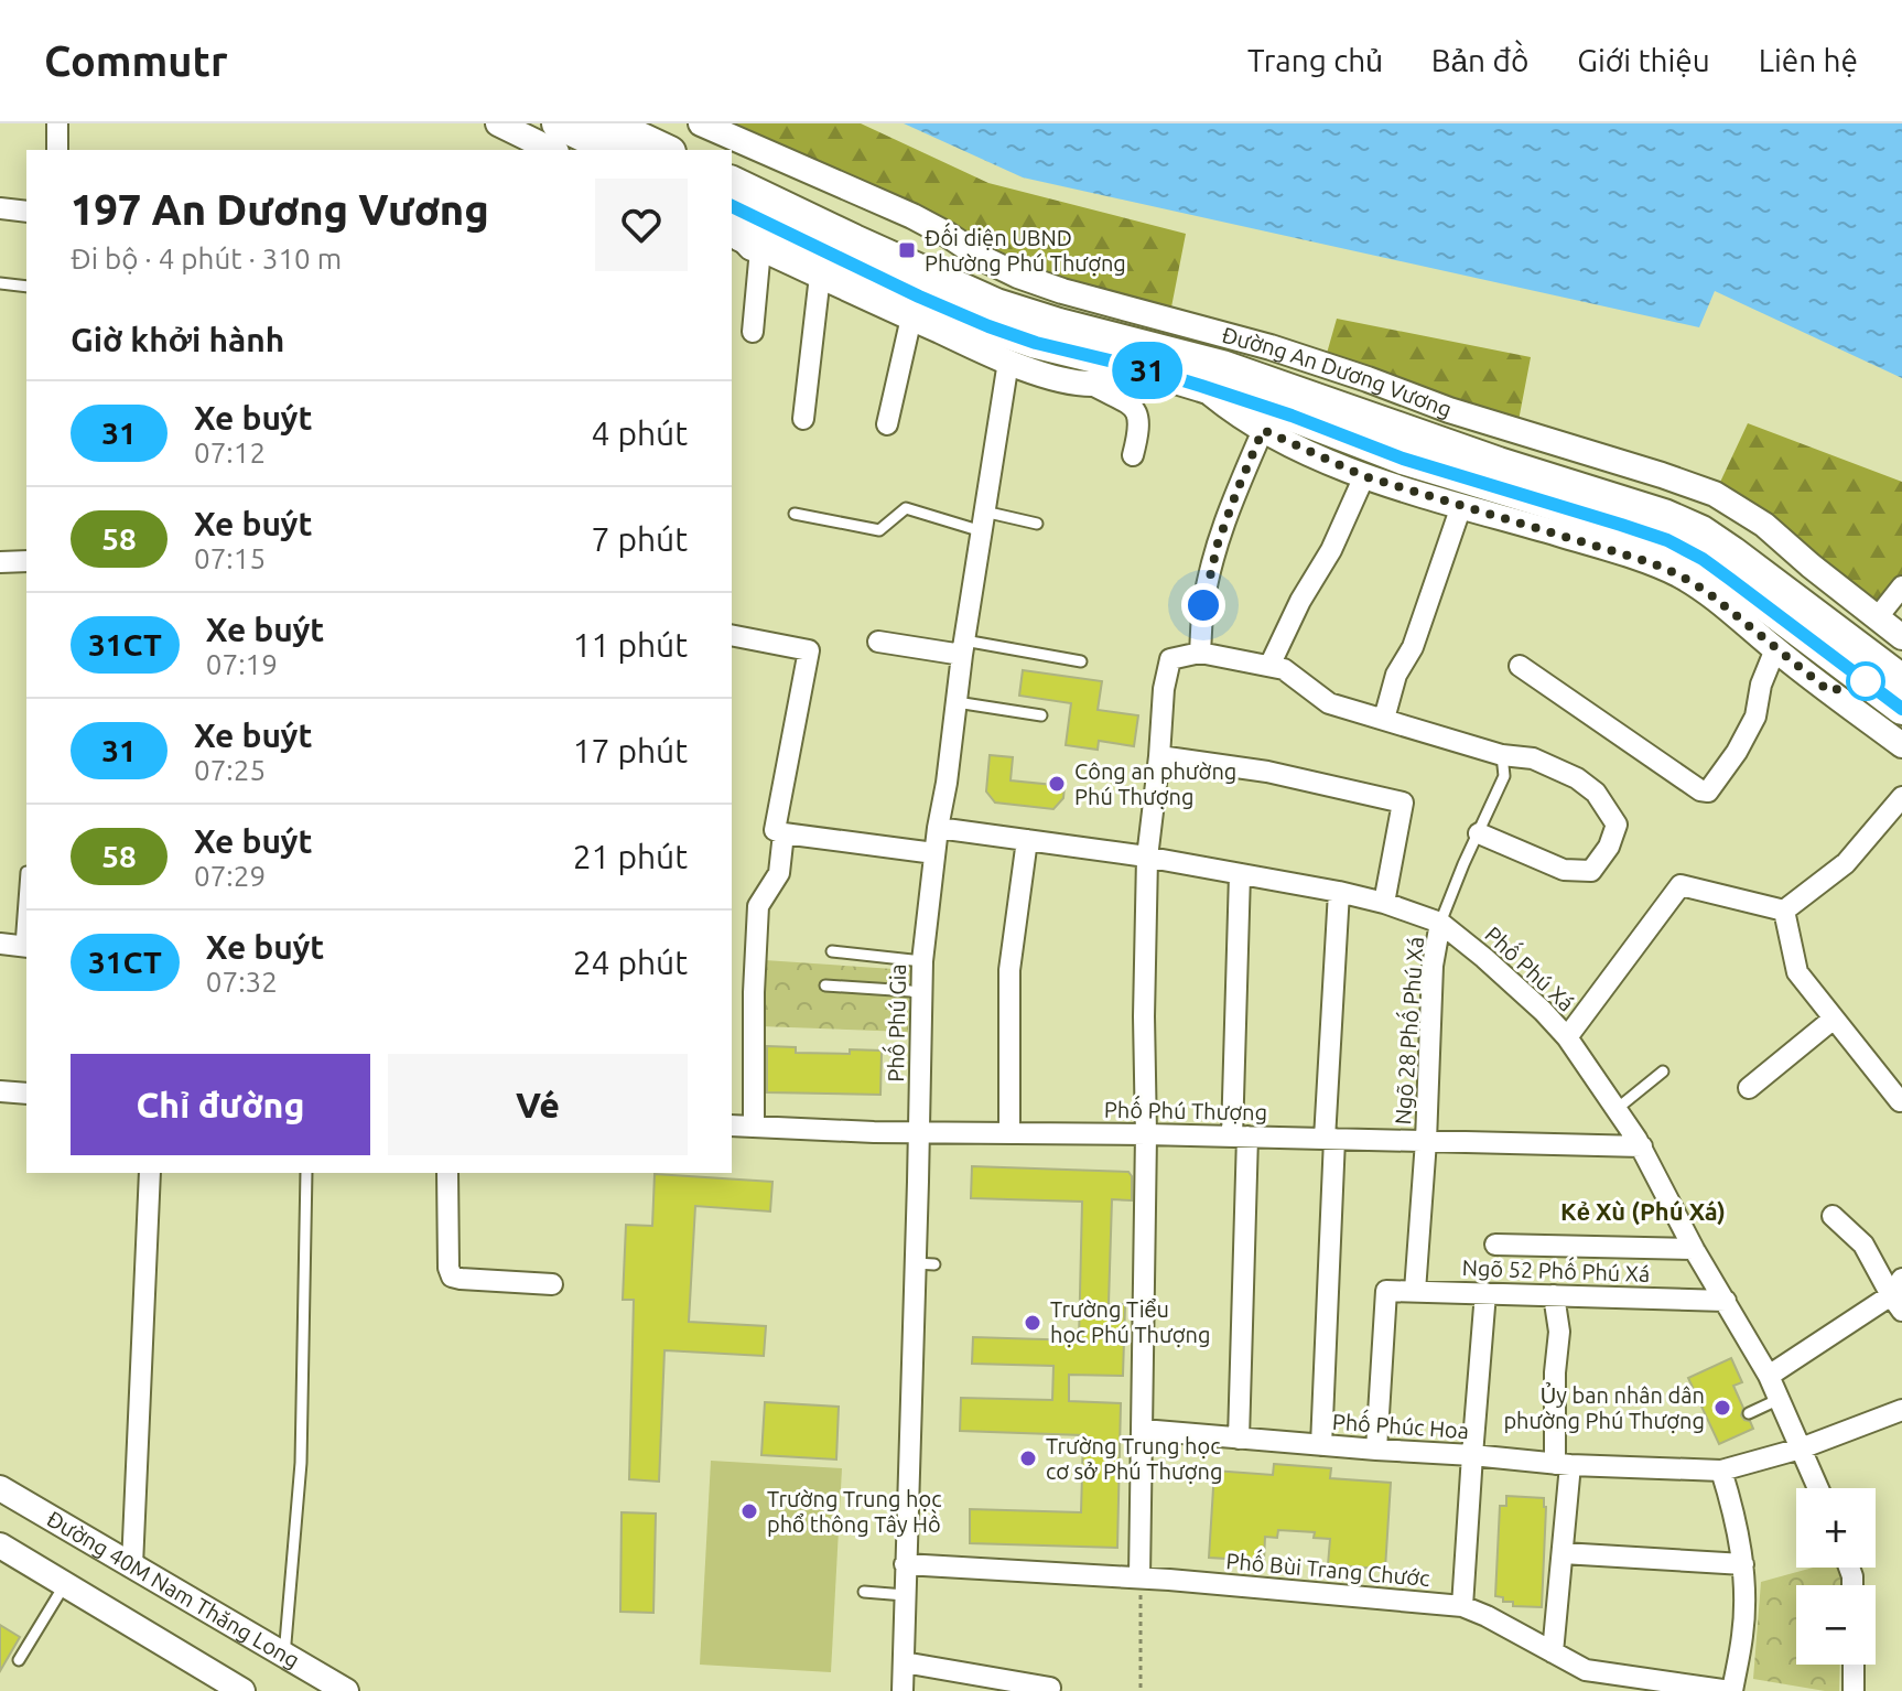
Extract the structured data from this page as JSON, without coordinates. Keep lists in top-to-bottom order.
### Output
{
  "streets": {
    "main road": ["Đường An Dương Vương"],
    "street": [
      "Phố Phú Xá",
      "Phố Phú Gia",
      "Ngõ 28 Phố Phú Xá",
      "Phố Phú Thượng",
      "Ngõ 52 Phố Phú Xá",
      "Phố Phúc Hoa",
      "Phố Bùi Trang Chước",
      "Đường 40M Nam Thăng Long"
    ]
  },
  "crossings": [
    ["Phố Phú Xá", "Phố Phú Gia"],
    ["Phố Phú Xá", "Ngõ 28 Phố Phú Xá"],
    ["Phố Phú Xá", "Phố Phú Thượng"],
    ["Phố Phú Xá", "Ngõ 52 Phố Phú Xá"],
    ["Phố Phú Xá", "Phố Phúc Hoa"],
    ["Phố Phú Gia", "Phố Phú Thượng"],
    ["Phố Phú Gia", "Phố Bùi Trang Chước"],
    ["Ngõ 28 Phố Phú Xá", "Phố Phú Thượng"],
    ["Ngõ 28 Phố Phú Xá", "Ngõ 52 Phố Phú Xá"],
    ["Ngõ 52 Phố Phú Xá", "Phố Phúc Hoa"]
  ],
  "districts": ["Kẻ Xù (Phú Xá)"],
  "places": {
    "transit": ["Đối diện UBND Phường Phú Thượng"],
    "other": [
      "Công an phường Phú Thượng",
      "Trường Tiểu học Phú Thượng",
      "Ủy ban nhân dân phường Phú Thượng",
      "Trường Trung học cơ sở Phú Thượng",
      "Trường Trung học phổ thông Tây Hồ"
    ]
  },
  "lines": ["bus line 31"],
  "page": {
    "header": "Commutr",
    "nav": [
      "Trang chủ",
      "Bản đồ",
      "Giới thiệu",
      "Liên hệ"
    ],
    "on_map": "31",
    "heading": [
      ["197 An Dương Vương", "Đi bộ · 4 phút · 310 m"],
      "Giờ khởi hành"
    ],
    "list": [
      {
        "mark": "31",
        "name": "Xe buýt",
        "note": "07:12",
        "value": "4 phút"
      },
      {
        "mark": "58",
        "name": "Xe buýt",
        "note": "07:15",
        "value": "7 phút"
      },
      {
        "mark": "31CT",
        "name": "Xe buýt",
        "note": "07:19",
        "value": "11 phút"
      },
      {
        "mark": "31",
        "name": "Xe buýt",
        "note": "07:25",
        "value": "17 phút"
      },
      {
        "mark": "58",
        "name": "Xe buýt",
        "note": "07:29",
        "value": "21 phút"
      },
      {
        "mark": "31CT",
        "name": "Xe buýt",
        "note": "07:32",
        "value": "24 phút"
      }
    ],
    "buttons": ["Chỉ đường", "Vé"],
    "map_buttons": ["+", "−"]
  }
}
